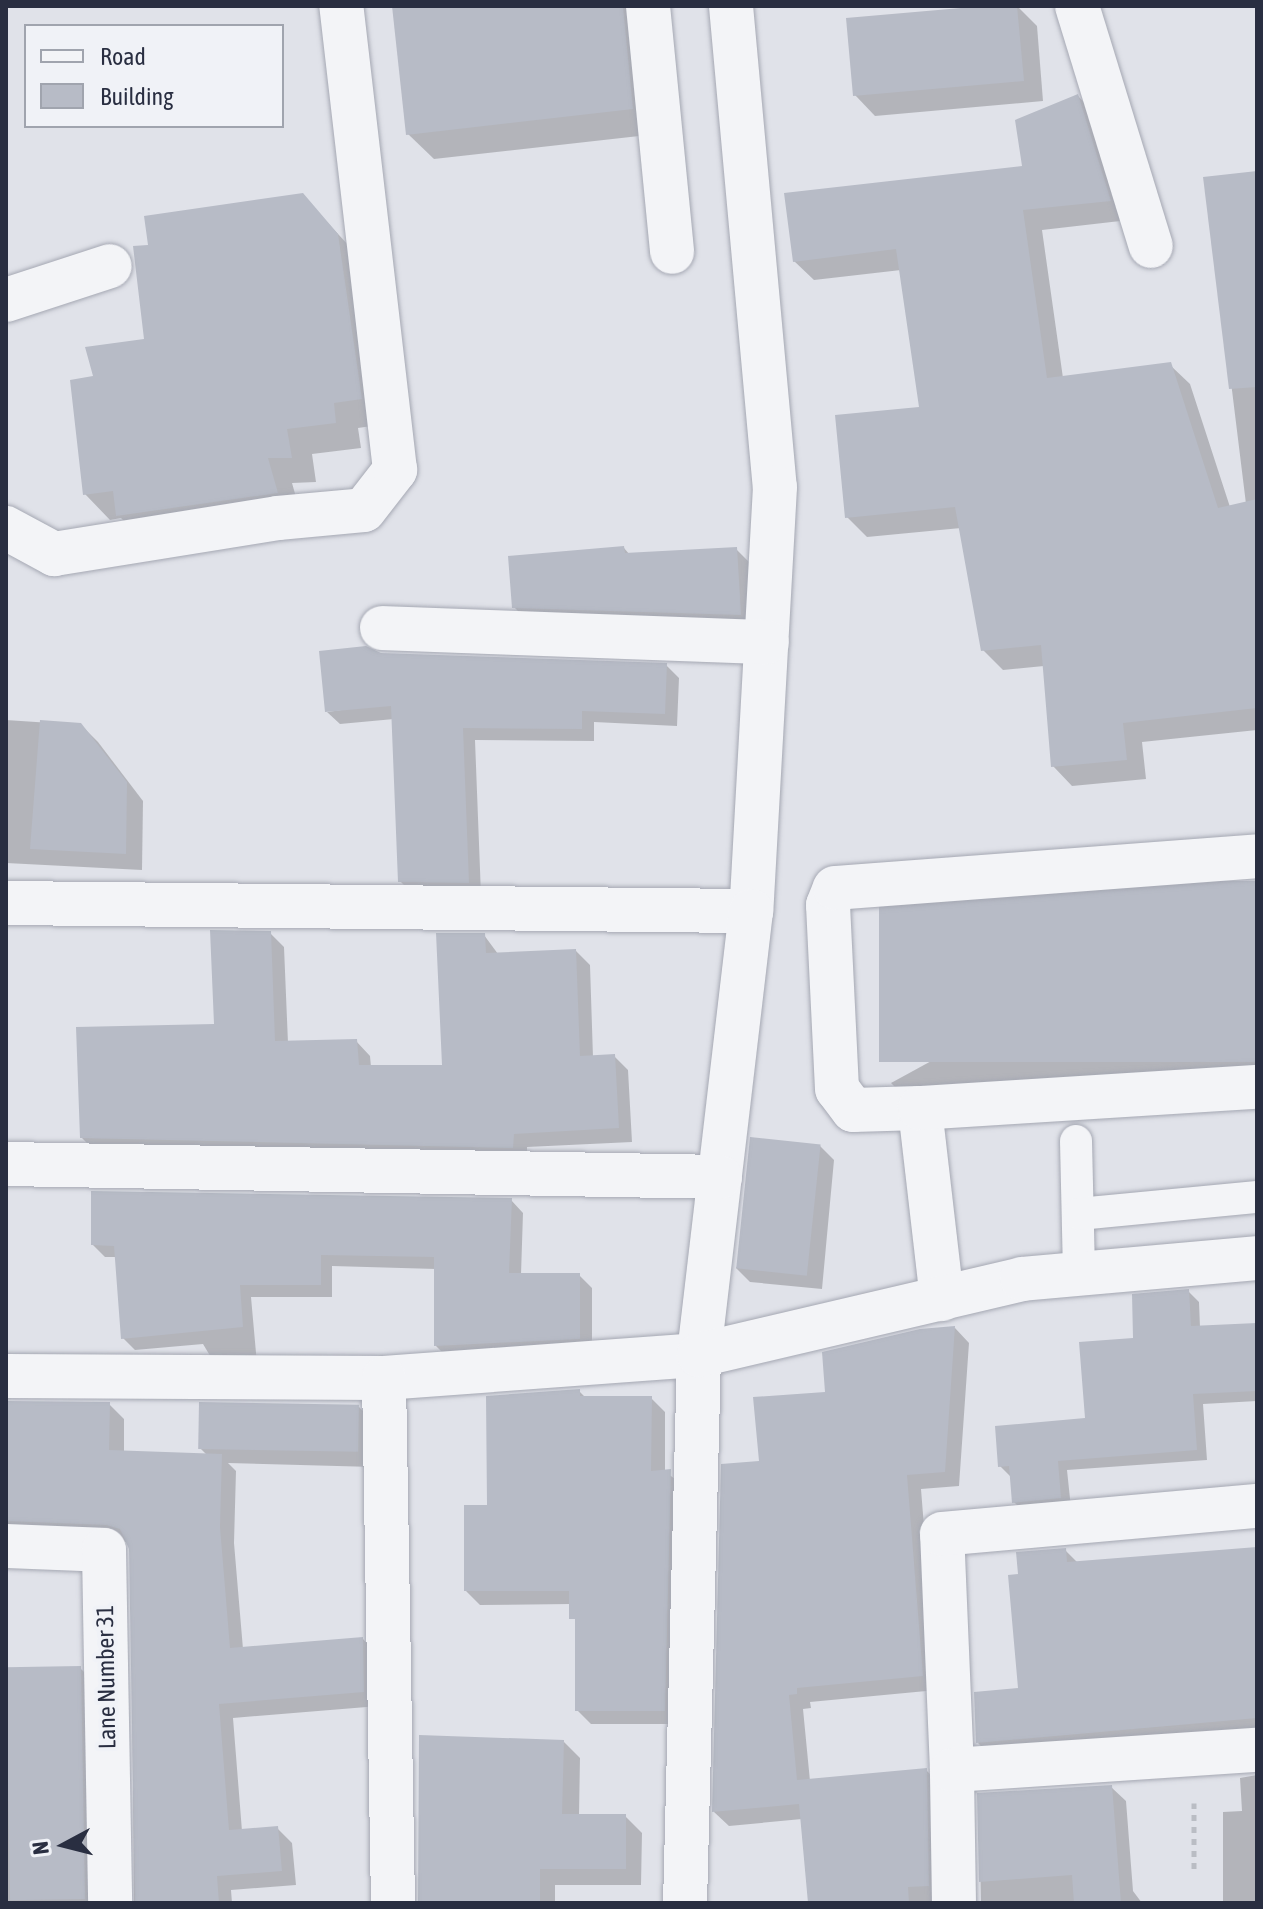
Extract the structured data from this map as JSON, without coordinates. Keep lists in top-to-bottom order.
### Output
{
  "streets": {
    "street": ["Lane Number 31"]
  },
  "legend": ["Road", "Building"],
  "north": "left"
}
